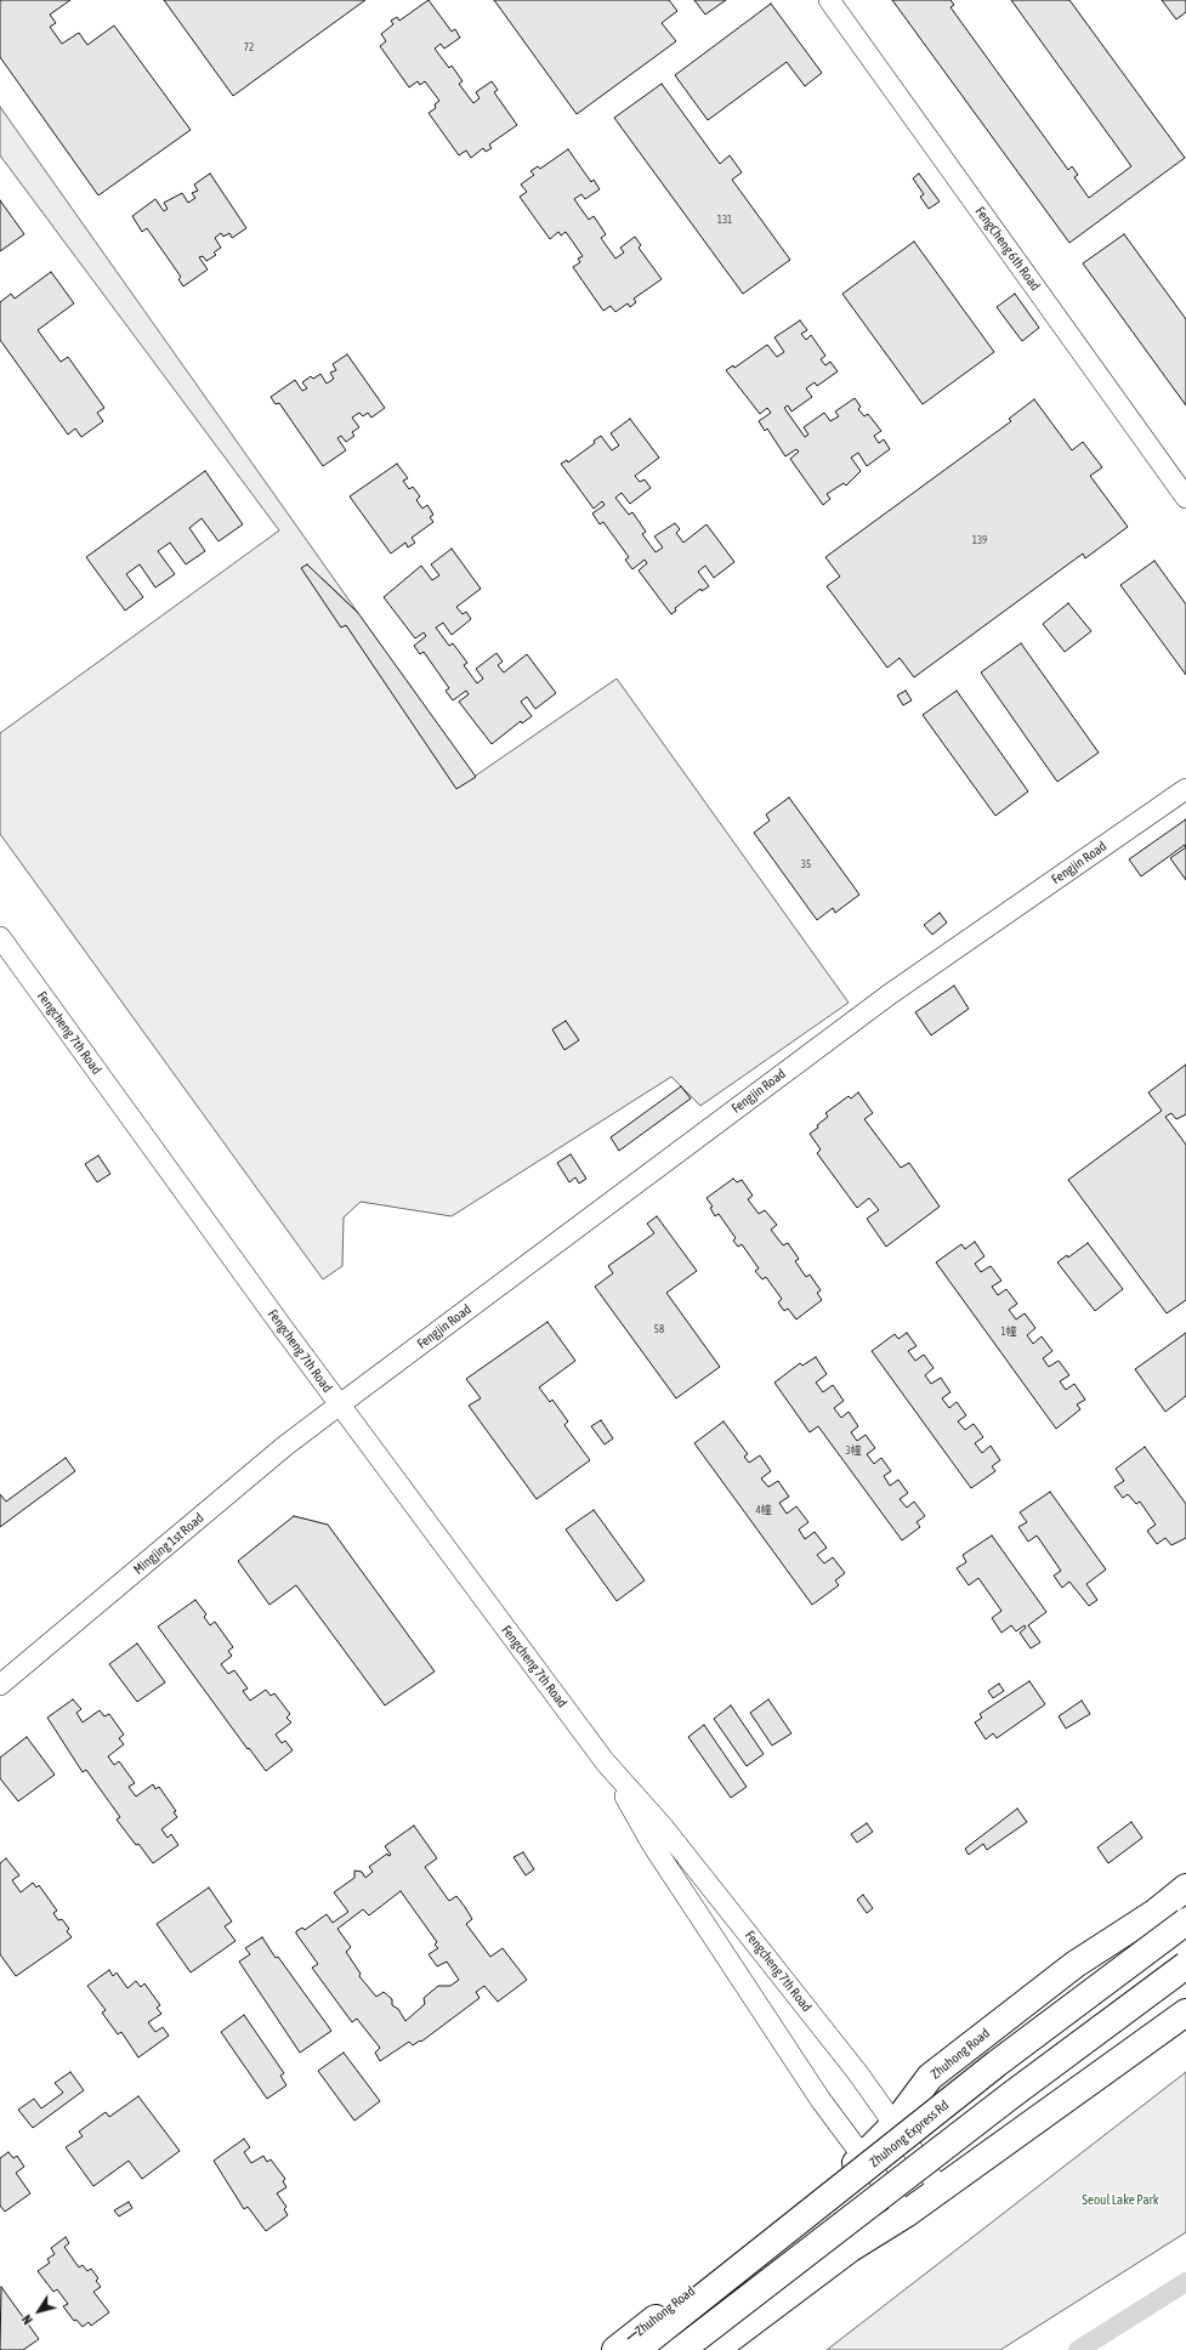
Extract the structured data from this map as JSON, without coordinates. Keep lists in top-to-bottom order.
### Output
{
  "streets": {
    "main road": ["Zhuhong Road", "Zhuhong Express Rd"],
    "street": [
      "FengCheng 6th Road",
      "Fengjin Road",
      "Fengcheng 7th Road",
      "Mingjing 1st Road"
    ]
  },
  "crossings": [
    ["Fengjin Road", "Fengcheng 7th Road"],
    ["Fengjin Road", "Mingjing 1st Road"],
    ["Fengcheng 7th Road", "Mingjing 1st Road"],
    ["Fengcheng 7th Road", "Zhuhong Road"]
  ],
  "parks": ["Seoul Lake Park"],
  "house_numbers": [
    "72",
    "131",
    "139",
    "35",
    "58",
    "1幢",
    "3幢",
    "4幢"
  ],
  "north": "bottom left"
}
